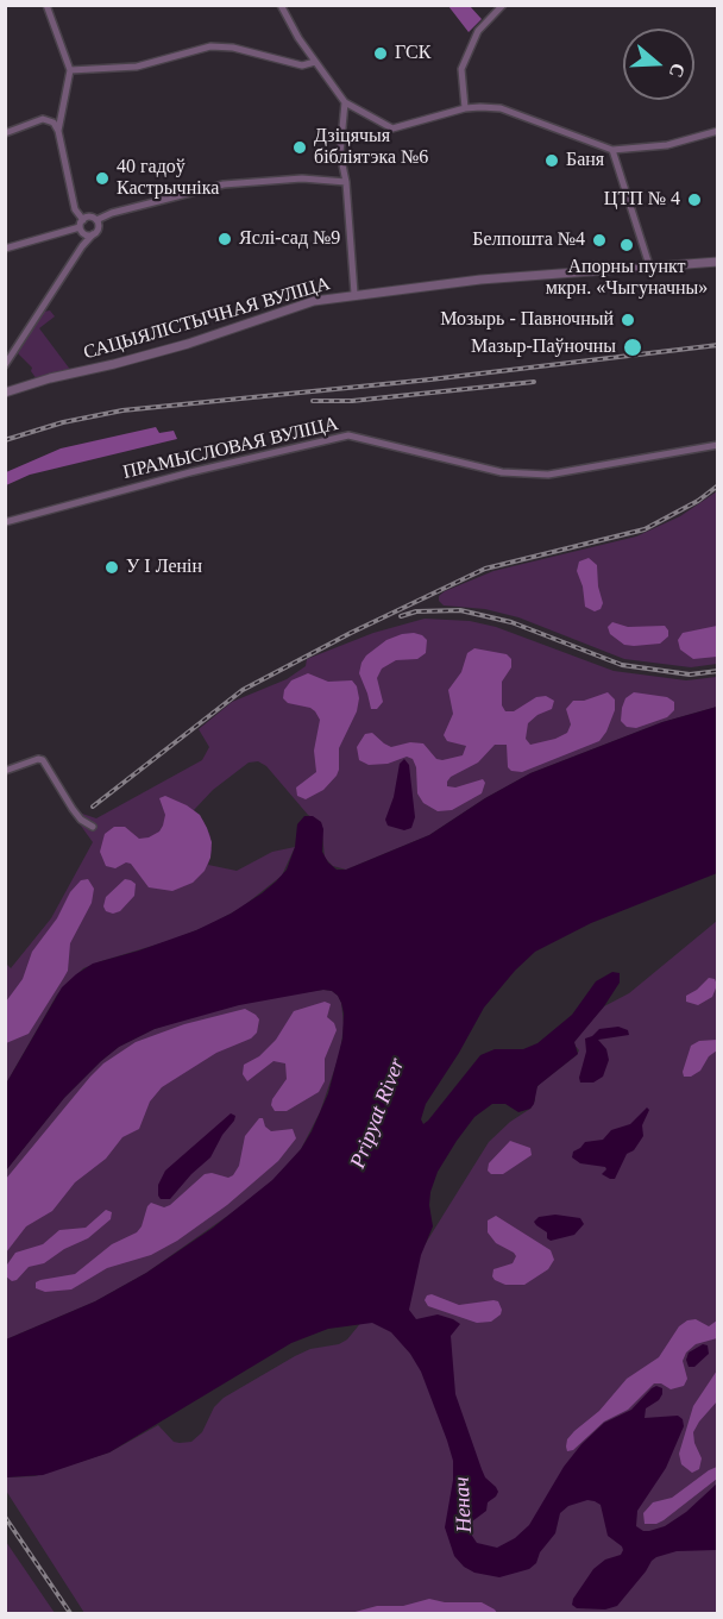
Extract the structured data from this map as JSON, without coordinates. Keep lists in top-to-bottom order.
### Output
{
  "streets": {
    "street": ["САЦЫЯЛІСТЫЧНАЯ ВУЛІЦА", "ПРАМЫСЛОВАЯ ВУЛІЦА"]
  },
  "water": ["Pripyat River", "Ненач"],
  "places": [
    "ГСК",
    "Дзіцячыя бібліятэка №6",
    "Баня",
    "40 гадоў Кастрычніка",
    "ЦТП № 4",
    "Яслі-сад №9",
    "Белпошта №4",
    "Апорны пункт мкрн. «Чыгуначны»",
    "Мозырь - Павночный",
    "Мазыр-Паўночны",
    "У І Ленін"
  ],
  "north": "right"
}
